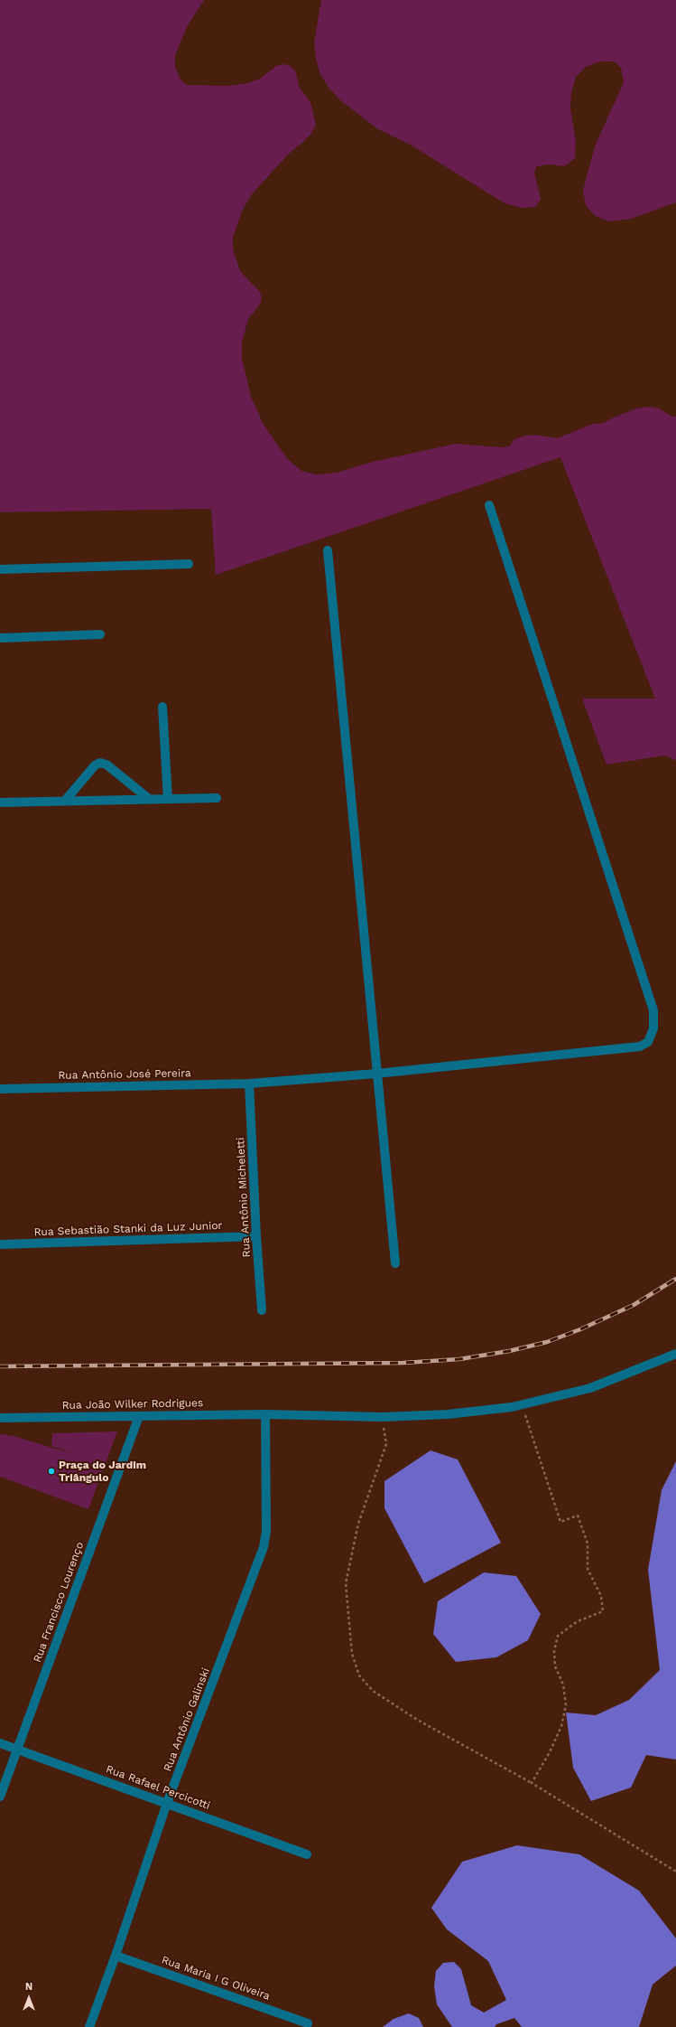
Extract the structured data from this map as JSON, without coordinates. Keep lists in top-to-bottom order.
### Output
{
  "streets": {
    "street": [
      "Rua Antônio José Pereira",
      "Rua Antônio Micheletti",
      "Rua Sebastião Stanki da Luz Junior",
      "Rua João Wilker Rodrigues",
      "Rua Francisco Lourenço",
      "Rua Antônio Galinski",
      "Rua Rafael Percicotti",
      "Rua Maria I G Oliveira"
    ]
  },
  "crossings": [
    ["Rua Antônio José Pereira", "Rua Antônio Micheletti"],
    ["Rua Antônio Micheletti", "Rua Sebastião Stanki da Luz Junior"],
    ["Rua João Wilker Rodrigues", "Rua Francisco Lourenço"],
    ["Rua João Wilker Rodrigues", "Rua Antônio Galinski"],
    ["Rua Francisco Lourenço", "Rua Rafael Percicotti"],
    ["Rua Antônio Galinski", "Rua Rafael Percicotti"],
    ["Rua Antônio Galinski", "Rua Maria I G Oliveira"]
  ],
  "places": ["Praça do Jardim Triângulo"],
  "north": "top"
}
